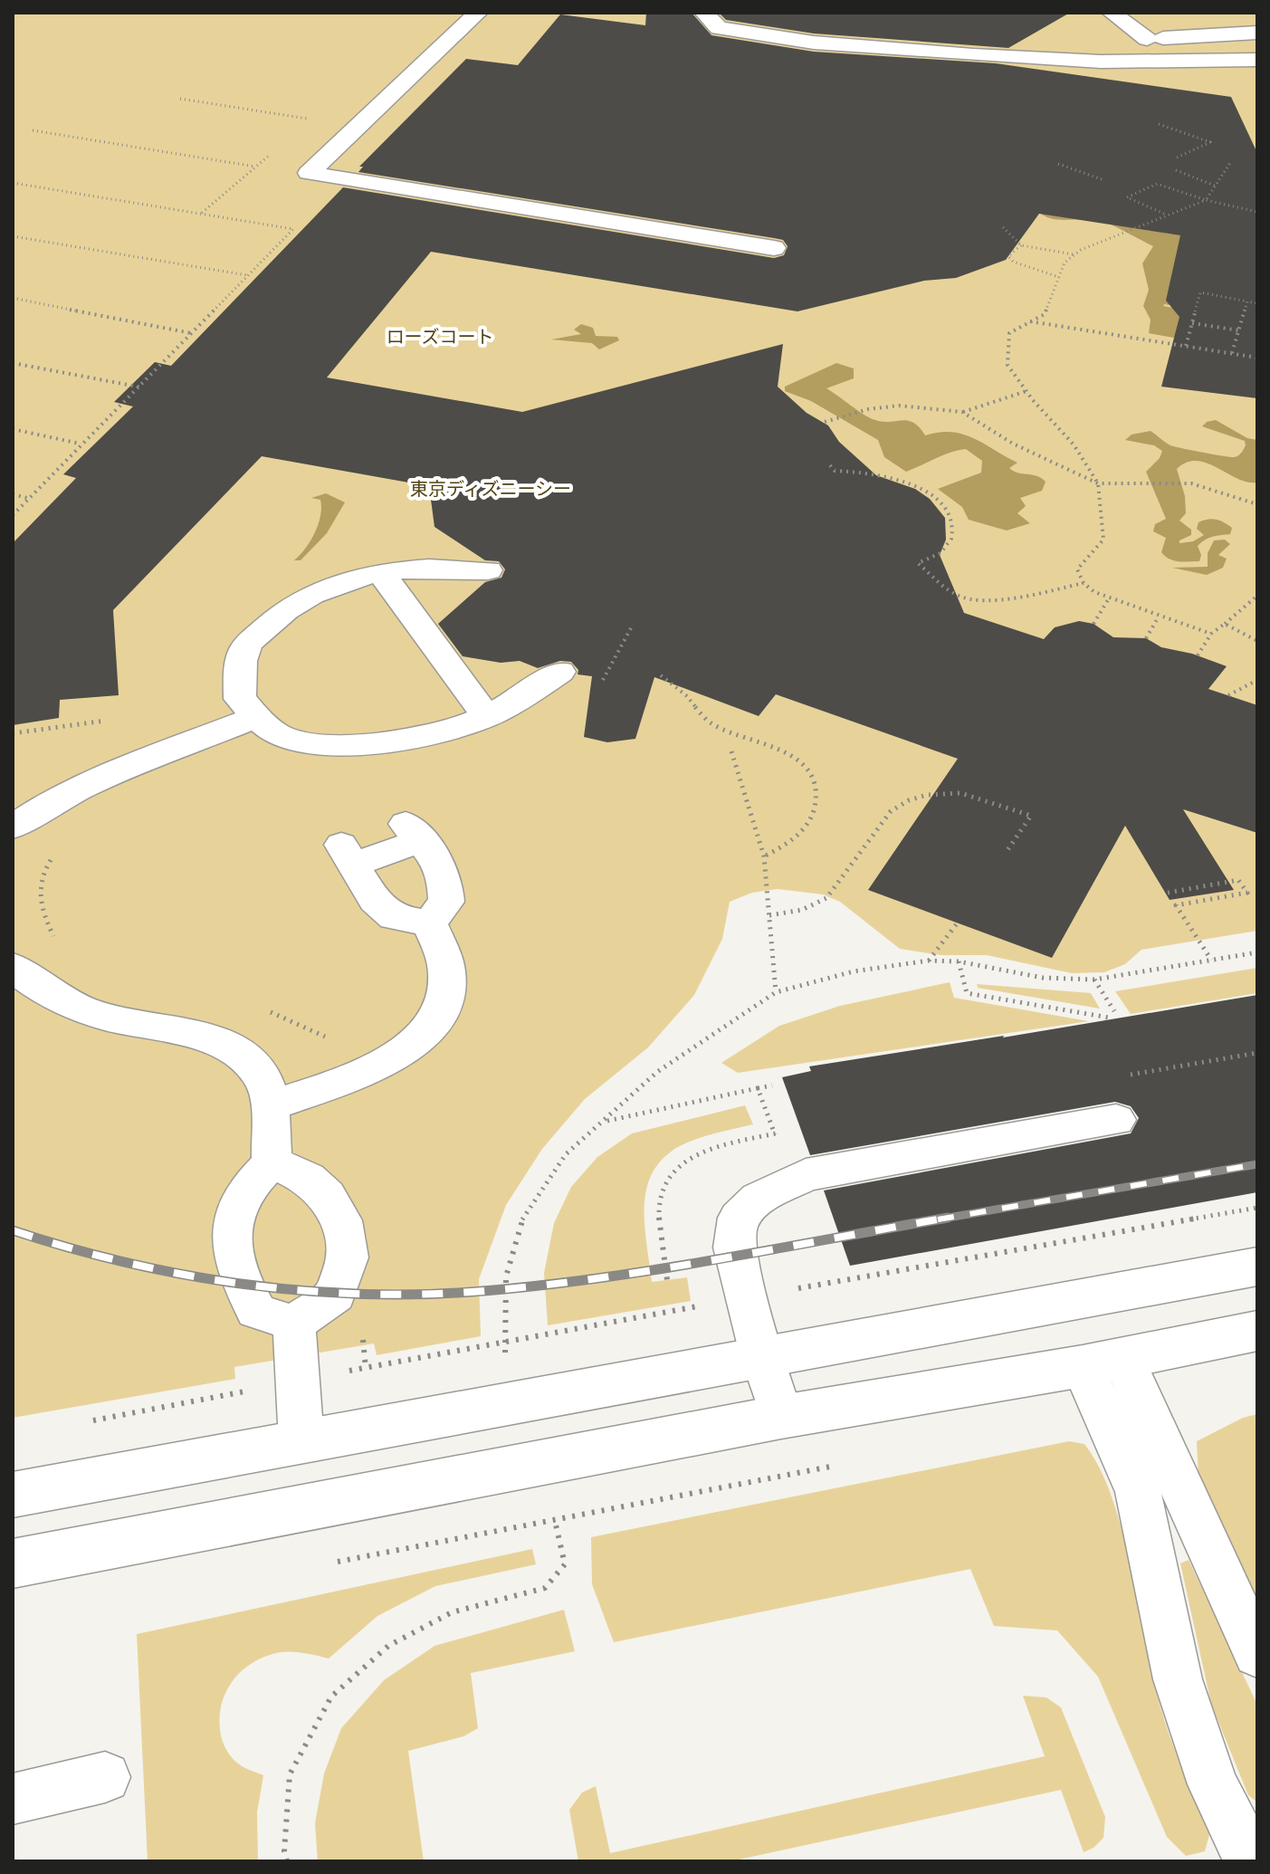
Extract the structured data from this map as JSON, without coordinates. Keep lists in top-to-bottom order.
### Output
{
  "parks": ["ローズコート", "東京ディズニーシー"]
}
